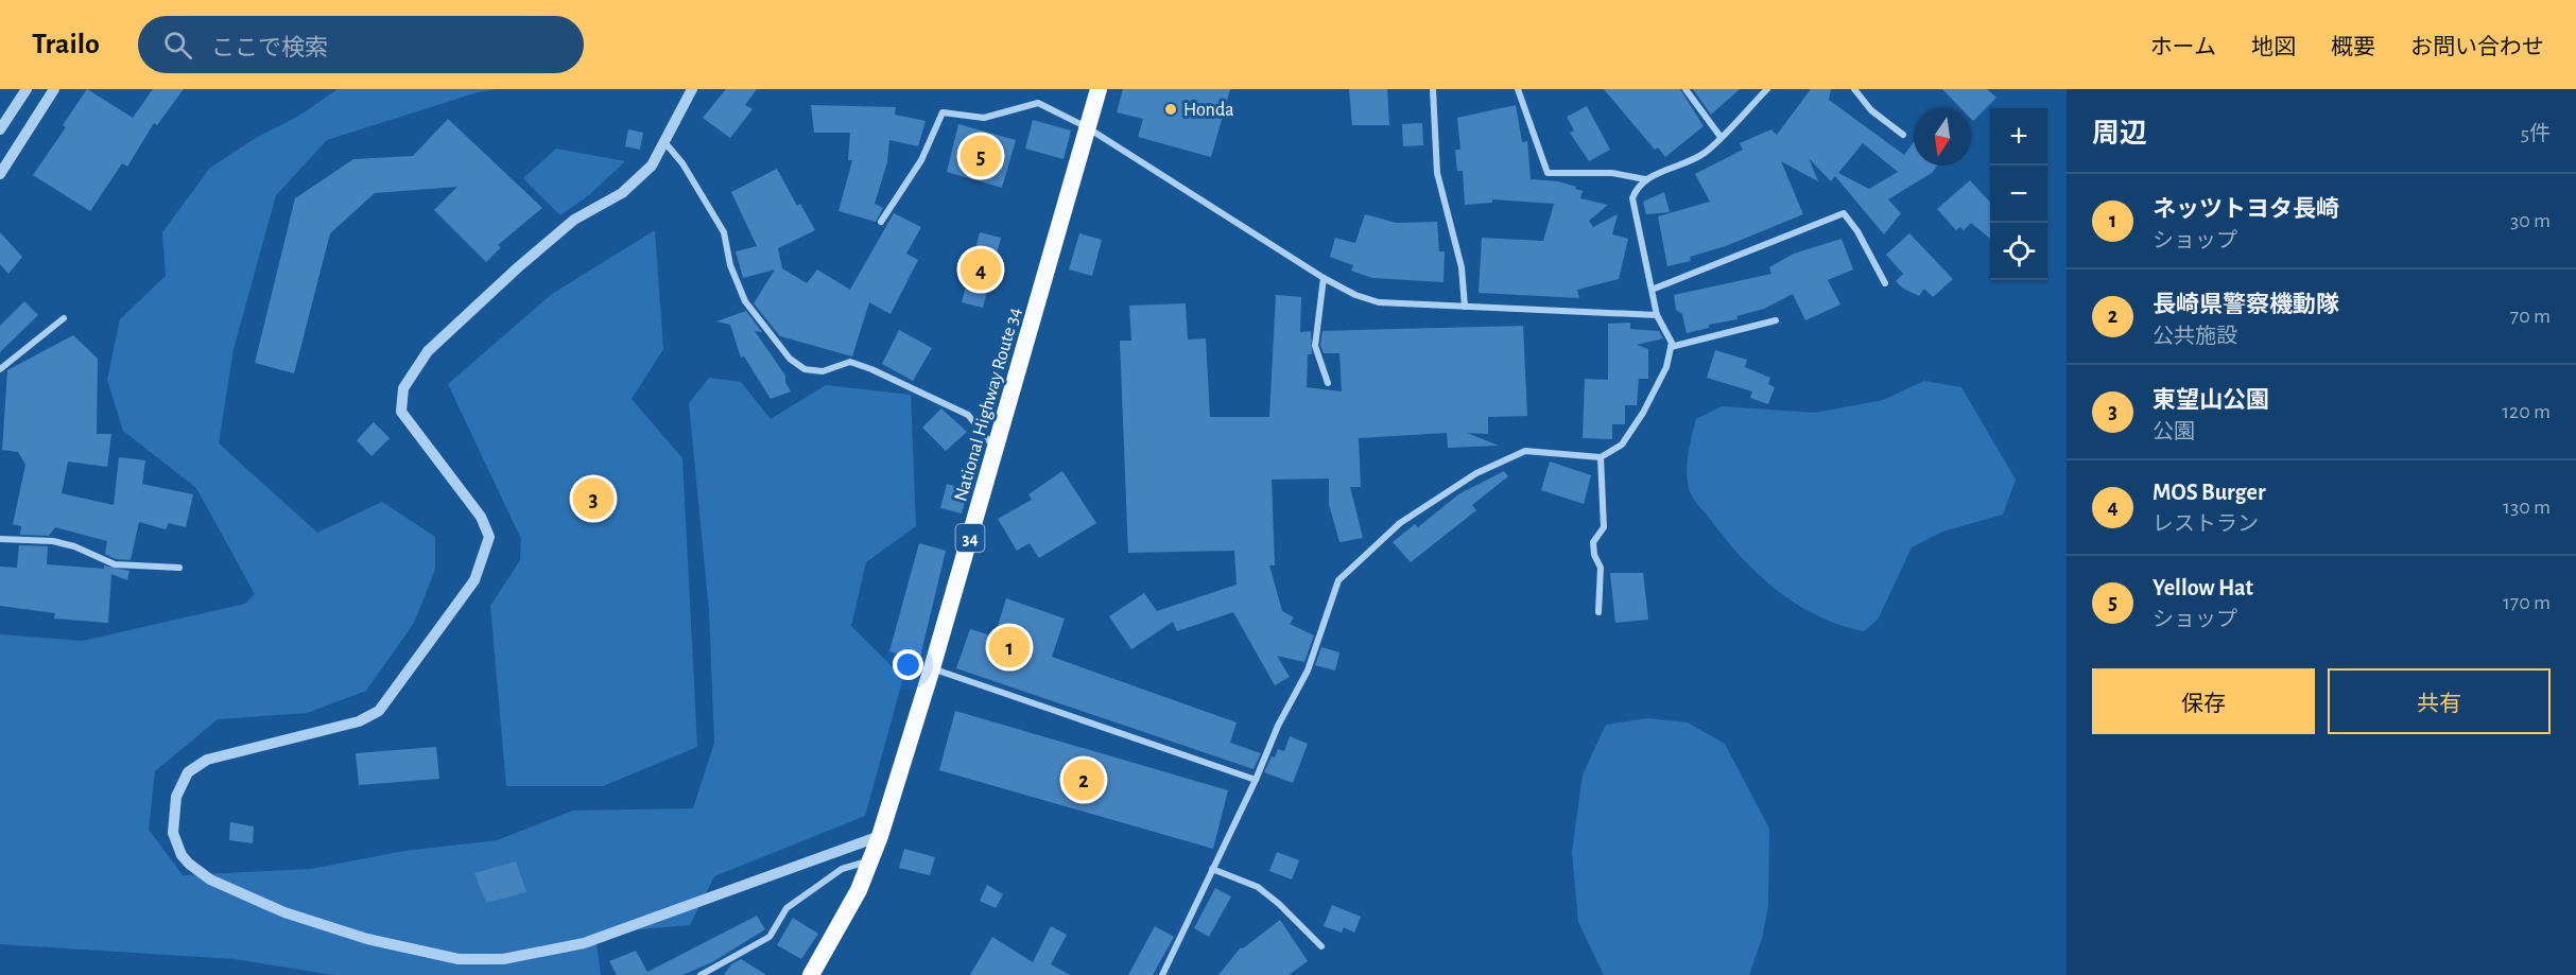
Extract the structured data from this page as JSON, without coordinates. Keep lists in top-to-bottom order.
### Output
{
  "streets": {
    "highway": ["National Highway Route 34", "34"]
  },
  "places": ["Honda"],
  "north": "bottom",
  "page": {
    "header": "Trailo",
    "search": "ここで検索",
    "nav": [
      "ホーム",
      "地図",
      "概要",
      "お問い合わせ"
    ],
    "heading": ["周辺", "5件"],
    "map_buttons": ["+", "−"],
    "pins": [
      "5",
      "4",
      "3",
      "1",
      "2"
    ],
    "list": [
      {
        "mark": "1",
        "name": "ネッツトヨタ長崎",
        "note": "ショップ",
        "value": "30 m"
      },
      {
        "mark": "2",
        "name": "長崎県警察機動隊",
        "note": "公共施設",
        "value": "70 m"
      },
      {
        "mark": "3",
        "name": "東望山公園",
        "note": "公園",
        "value": "120 m"
      },
      {
        "mark": "4",
        "name": "MOS Burger",
        "note": "レストラン",
        "value": "130 m"
      },
      {
        "mark": "5",
        "name": "Yellow Hat",
        "note": "ショップ",
        "value": "170 m"
      }
    ],
    "buttons": ["保存", "共有"]
  }
}
